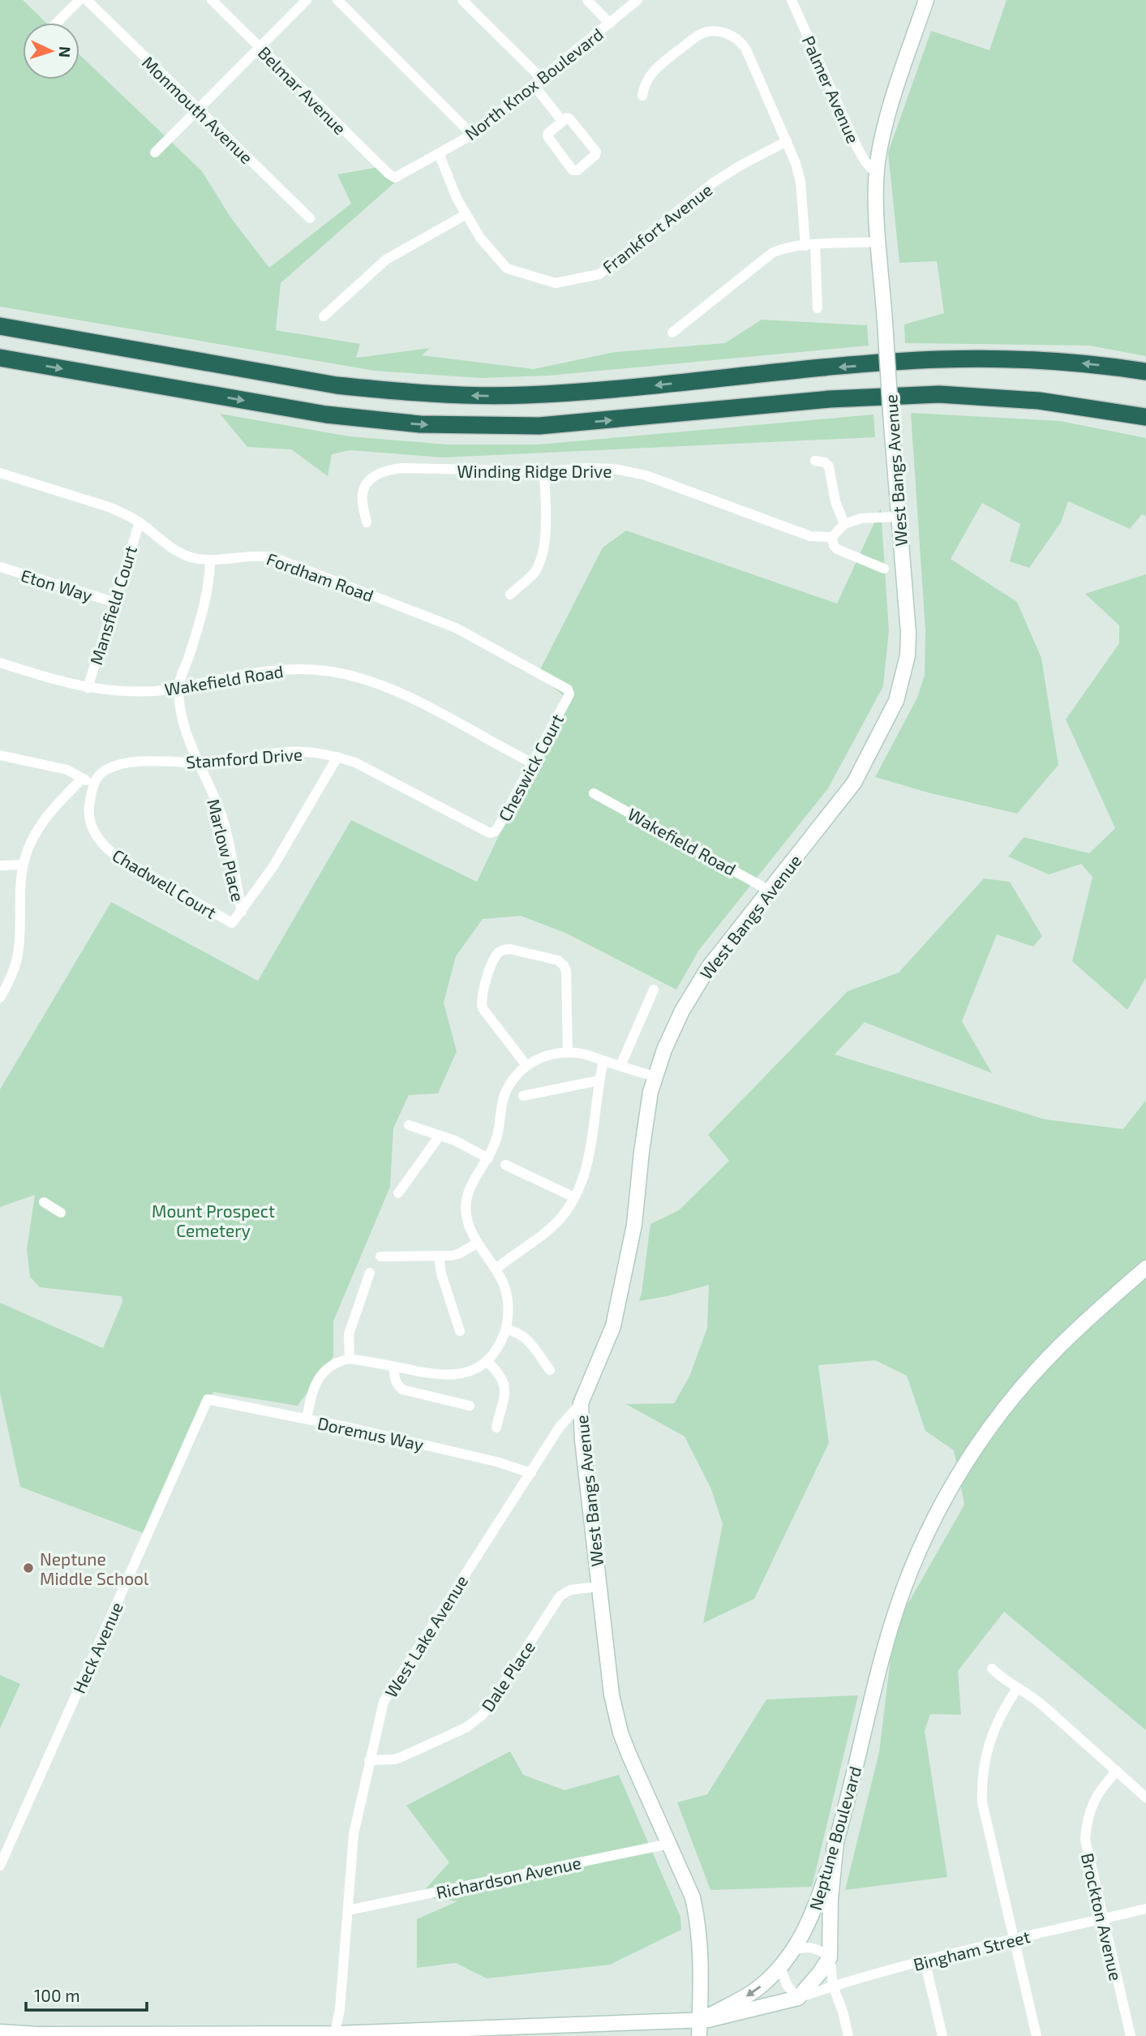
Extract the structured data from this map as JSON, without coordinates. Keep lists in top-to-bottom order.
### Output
{
  "streets": {
    "street": [
      "North Knox Boulevard",
      "Palmer Avenue",
      "Belmar Avenue",
      "Monmouth Avenue",
      "Frankfort Avenue",
      "Winding Ridge Drive",
      "West Bangs Avenue",
      "Fordham Road",
      "Eton Way",
      "Mansfield Court",
      "Wakefield Road",
      "Stamford Drive",
      "Cheswick Court",
      "Marlow Place",
      "Chadwell Court",
      "Doremus Way",
      "West Lake Avenue",
      "Heck Avenue",
      "Dale Place",
      "Neptune Boulevard",
      "Richardson Avenue",
      "Brockton Avenue",
      "Bingham Street"
    ]
  },
  "crossings": [
    ["North Knox Boulevard", "Belmar Avenue"],
    ["North Knox Boulevard", "Frankfort Avenue"],
    ["Palmer Avenue", "West Bangs Avenue"],
    ["West Bangs Avenue", "Wakefield Road"],
    ["West Bangs Avenue", "West Lake Avenue"],
    ["West Bangs Avenue", "Dale Place"],
    ["West Bangs Avenue", "Neptune Boulevard"],
    ["West Bangs Avenue", "Richardson Avenue"],
    ["West Bangs Avenue", "Bingham Street"],
    ["Fordham Road", "Mansfield Court"],
    ["Fordham Road", "Cheswick Court"],
    ["Fordham Road", "Marlow Place"],
    ["Eton Way", "Mansfield Court"],
    ["Mansfield Court", "Wakefield Road"],
    ["Wakefield Road", "Cheswick Court"],
    ["Wakefield Road", "Marlow Place"],
    ["Stamford Drive", "Cheswick Court"],
    ["Stamford Drive", "Marlow Place"],
    ["Stamford Drive", "Chadwell Court"],
    ["Marlow Place", "Chadwell Court"],
    ["Doremus Way", "West Lake Avenue"],
    ["Doremus Way", "Heck Avenue"],
    ["West Lake Avenue", "Dale Place"],
    ["West Lake Avenue", "Neptune Boulevard"],
    ["West Lake Avenue", "Richardson Avenue"],
    ["Neptune Boulevard", "Bingham Street"],
    ["Brockton Avenue", "Bingham Street"]
  ],
  "parks": ["Mount Prospect Cemetery"],
  "places": ["Neptune Middle School"],
  "scale_bar": "100 m",
  "north": "right"
}
